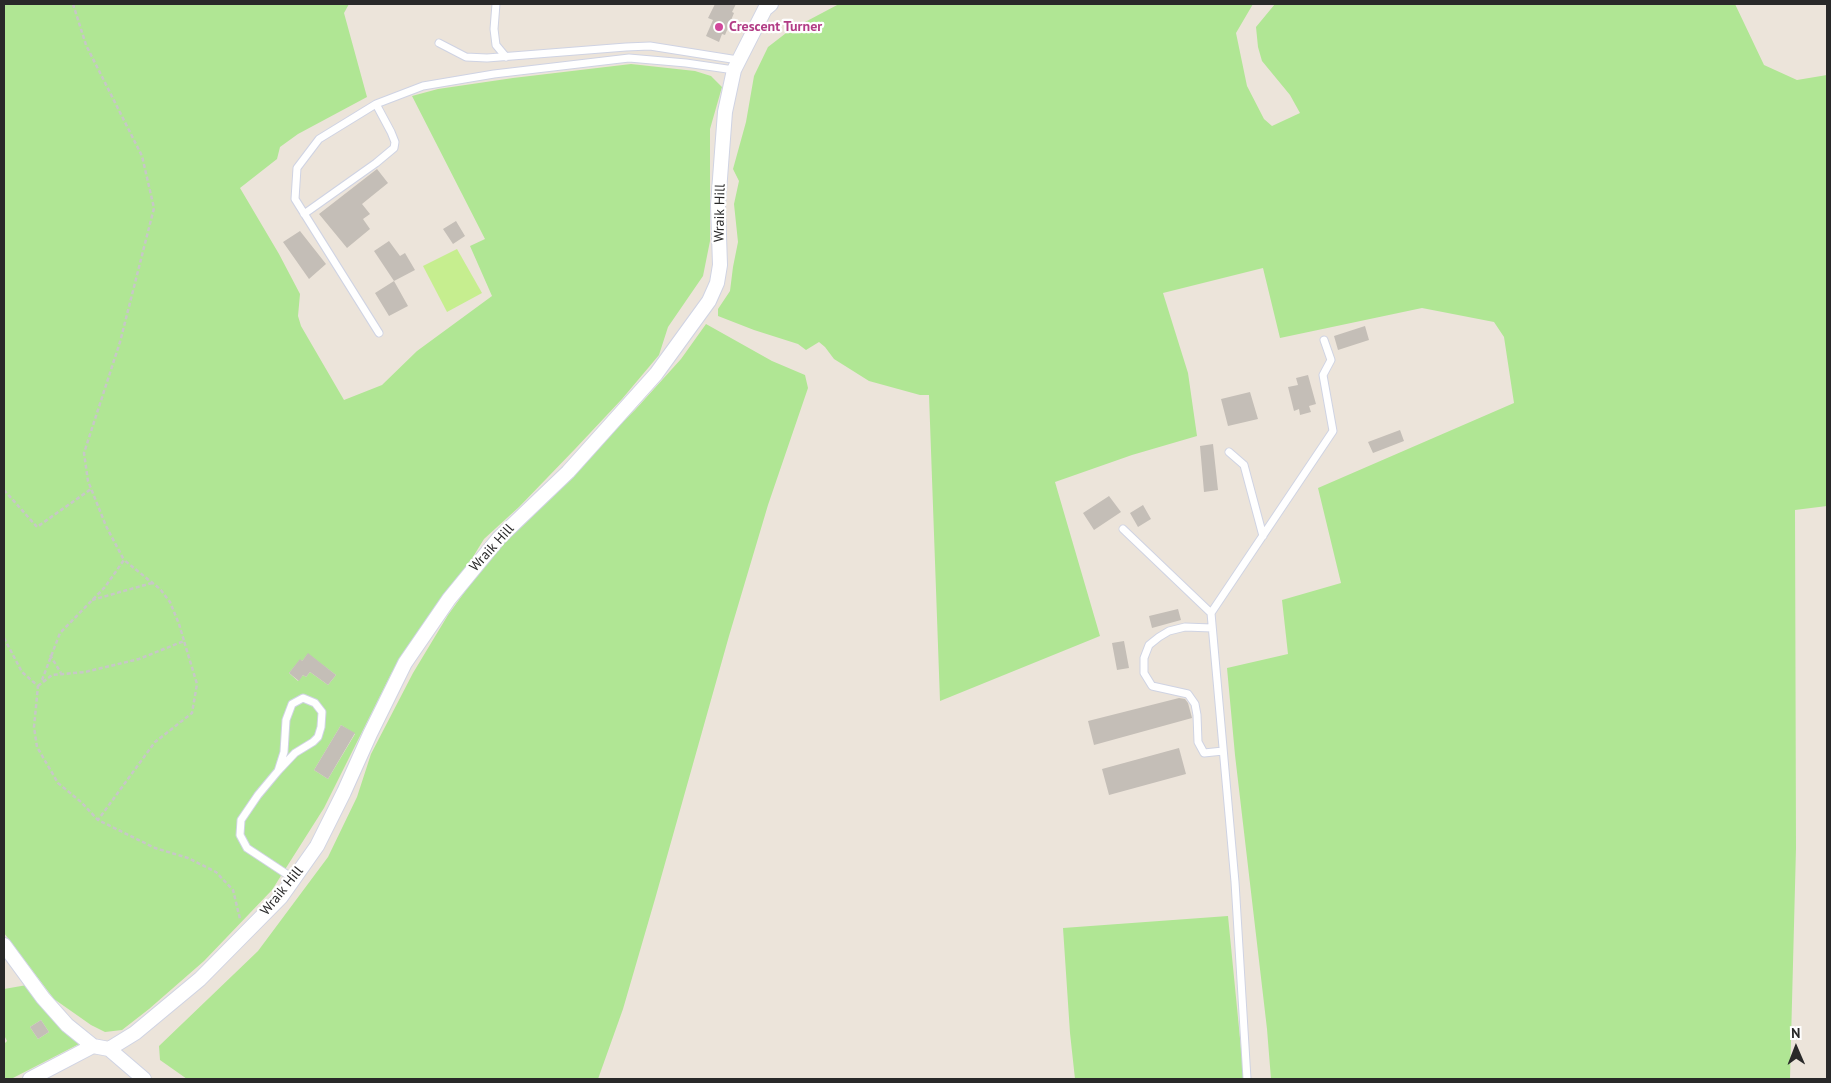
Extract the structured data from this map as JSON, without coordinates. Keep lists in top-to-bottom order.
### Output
{
  "streets": {
    "street": ["Wraik Hill"]
  },
  "places": ["Crescent Turner"],
  "north": "top"
}
